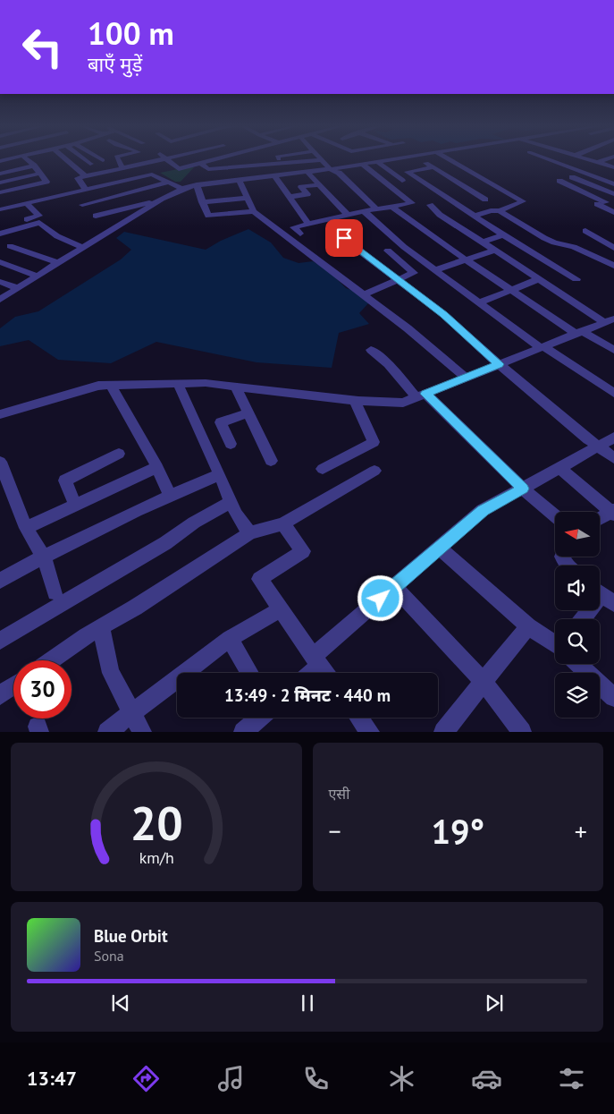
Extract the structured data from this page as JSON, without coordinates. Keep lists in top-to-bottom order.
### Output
{
  "north": "left",
  "page": {
    "turn": ["100 m", "बाएँ मुड़ें"],
    "limit": "30",
    "trip": "13:49 · 2 मिनट · 440 m",
    "tile": "एसी",
    "heat": ["−", "19°", "+"],
    "song": ["Blue Orbit", "Sona"],
    "tabs": "13:47",
    "gauge": ["20", "km/h"]
  }
}
